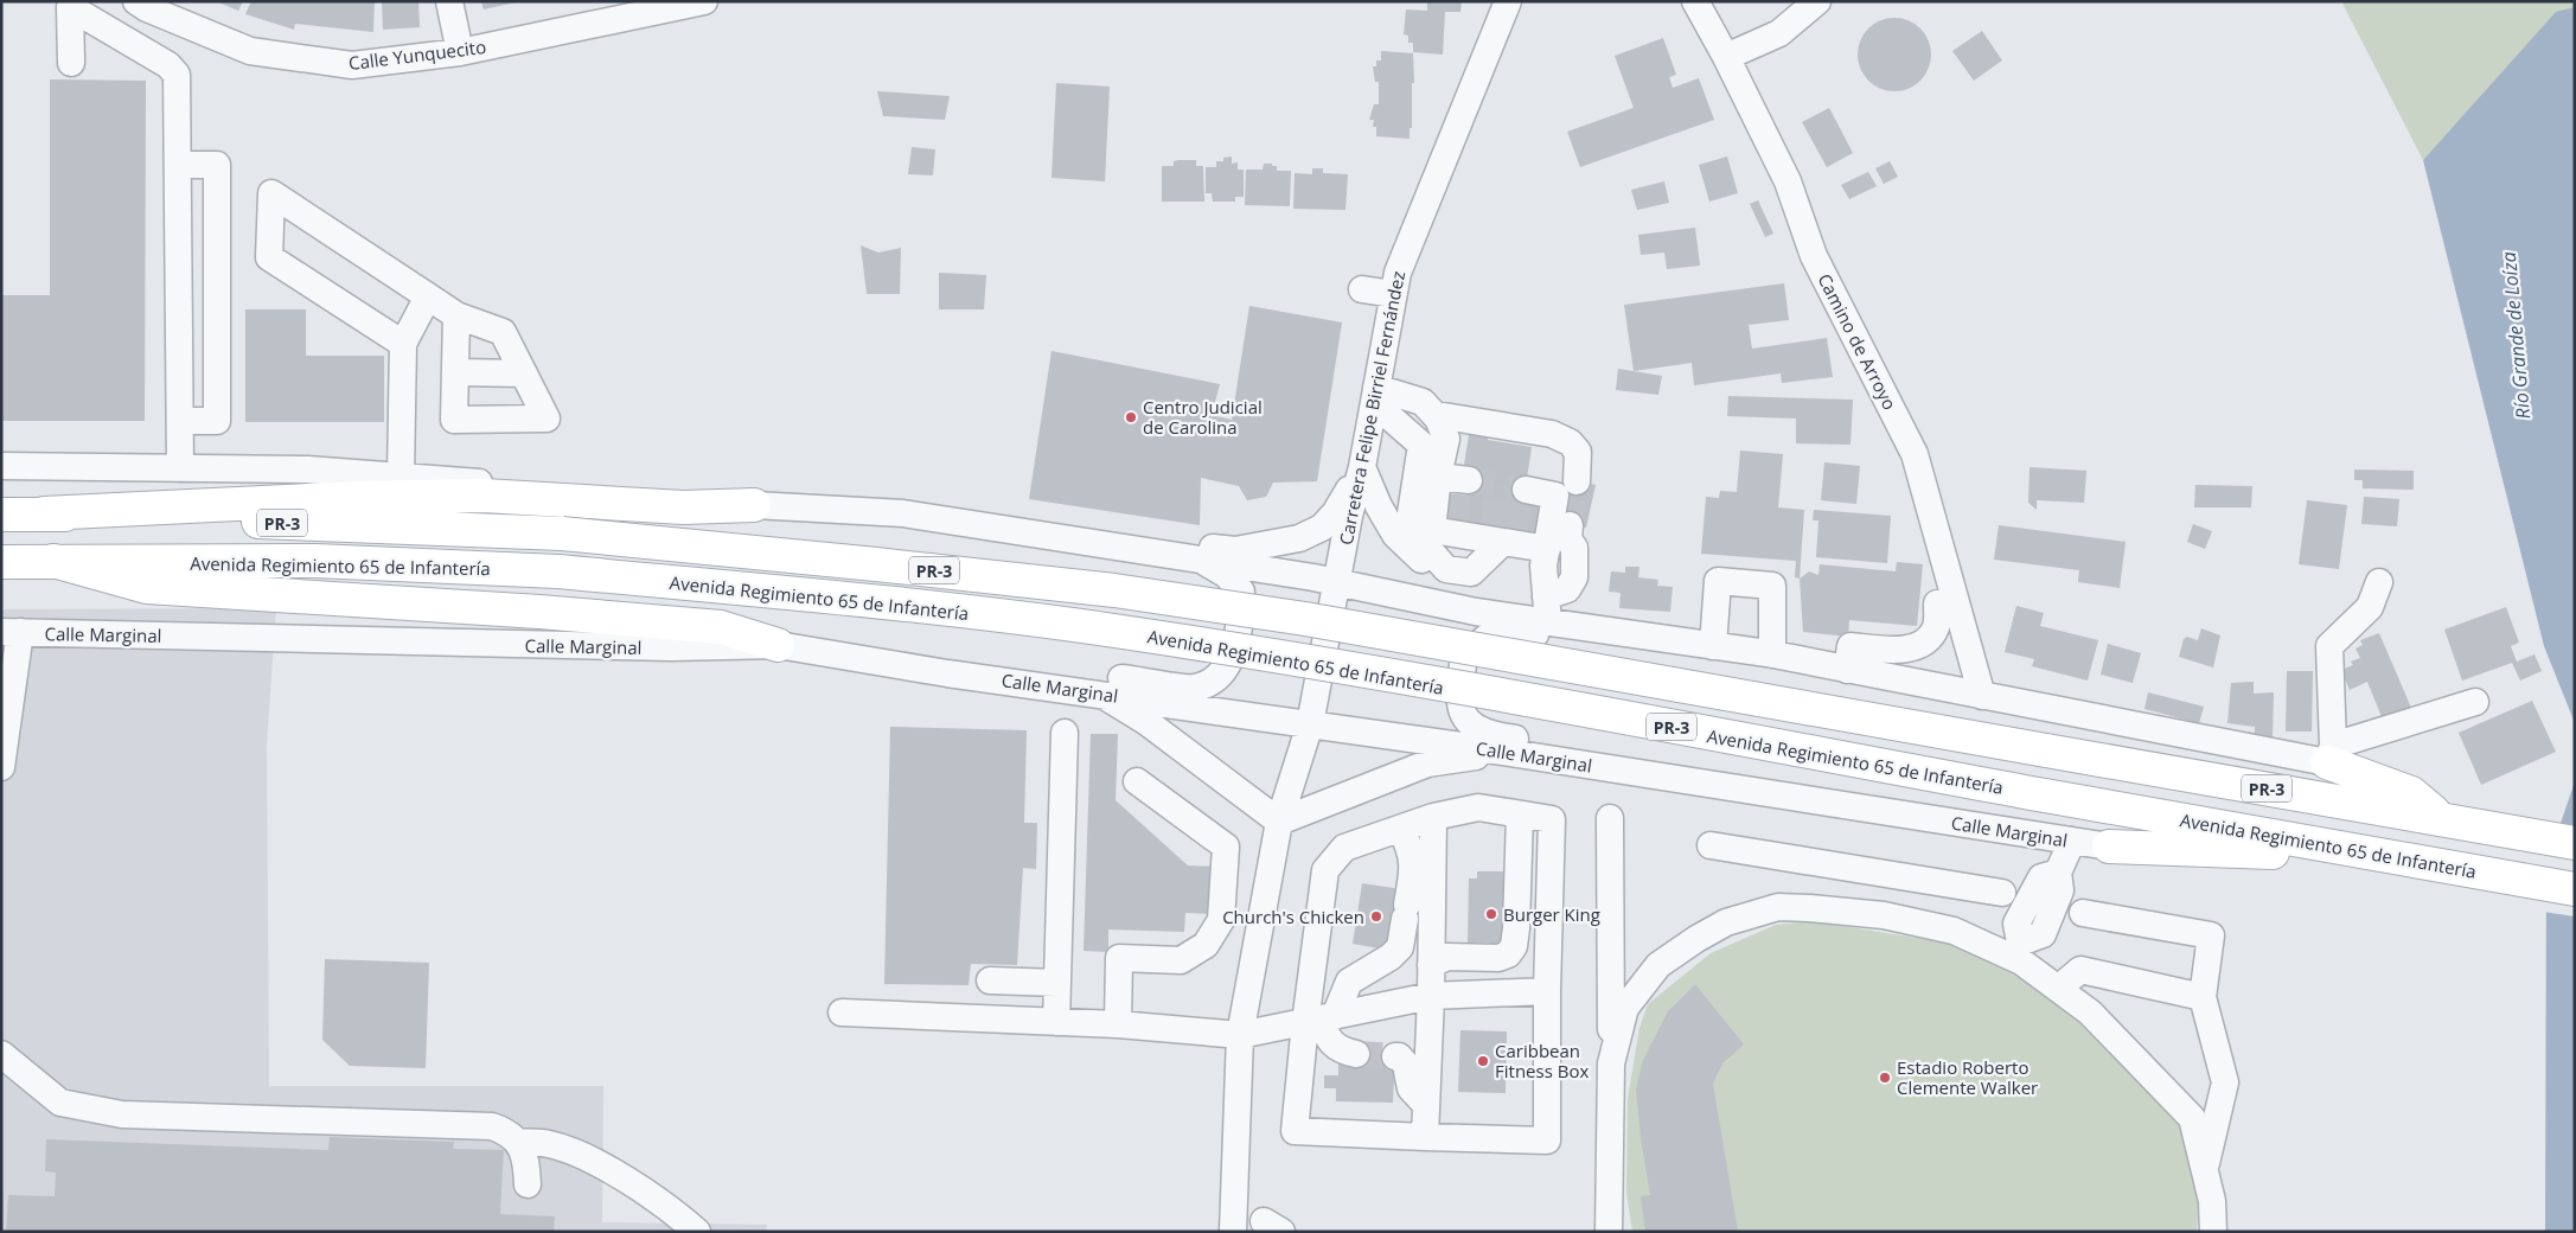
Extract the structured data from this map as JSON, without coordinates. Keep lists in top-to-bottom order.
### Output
{
  "streets": {
    "main road": ["PR-3", "Avenida Regimiento 65 de Infantería"],
    "street": [
      "Calle Yunquecito",
      "Camino de Arroyo",
      "Carretera Felipe Birriel Fernández",
      "Calle Marginal"
    ]
  },
  "crossings": [
    ["Carretera Felipe Birriel Fernández", "Calle Marginal"]
  ],
  "water": ["Río Grande de Loíza"],
  "places": [
    "Centro Judicial de Carolina",
    "Burger King",
    "Church's Chicken",
    "Caribbean Fitness Box",
    "Estadio Roberto Clemente Walker"
  ]
}
